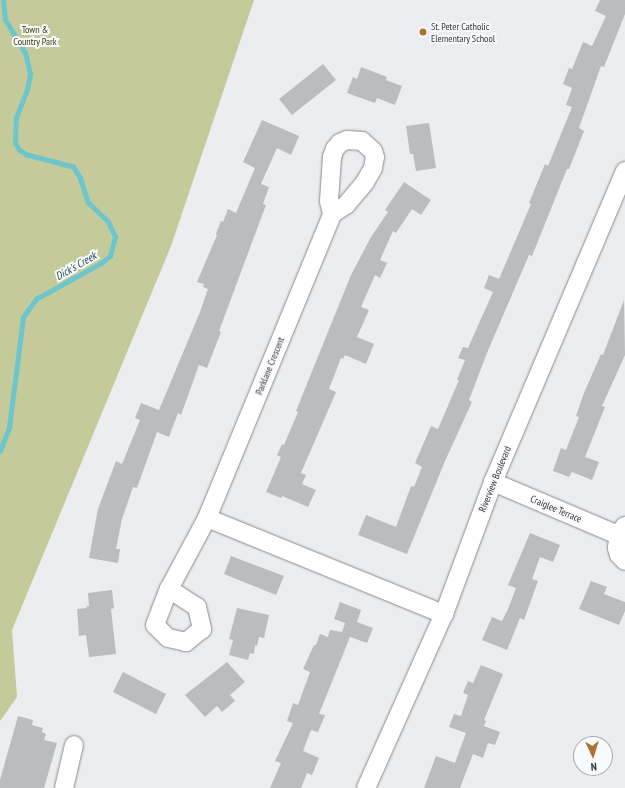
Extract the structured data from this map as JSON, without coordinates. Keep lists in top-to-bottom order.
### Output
{
  "streets": {
    "street": ["Parklane Crescent", "Riverview Boulevard", "Craiglee Terrace"]
  },
  "crossings": [
    ["Riverview Boulevard", "Craiglee Terrace"]
  ],
  "water": ["Dick's Creek"],
  "parks": ["Town & Country Park"],
  "places": ["St. Peter Catholic Elementary School"],
  "north": "bottom"
}
